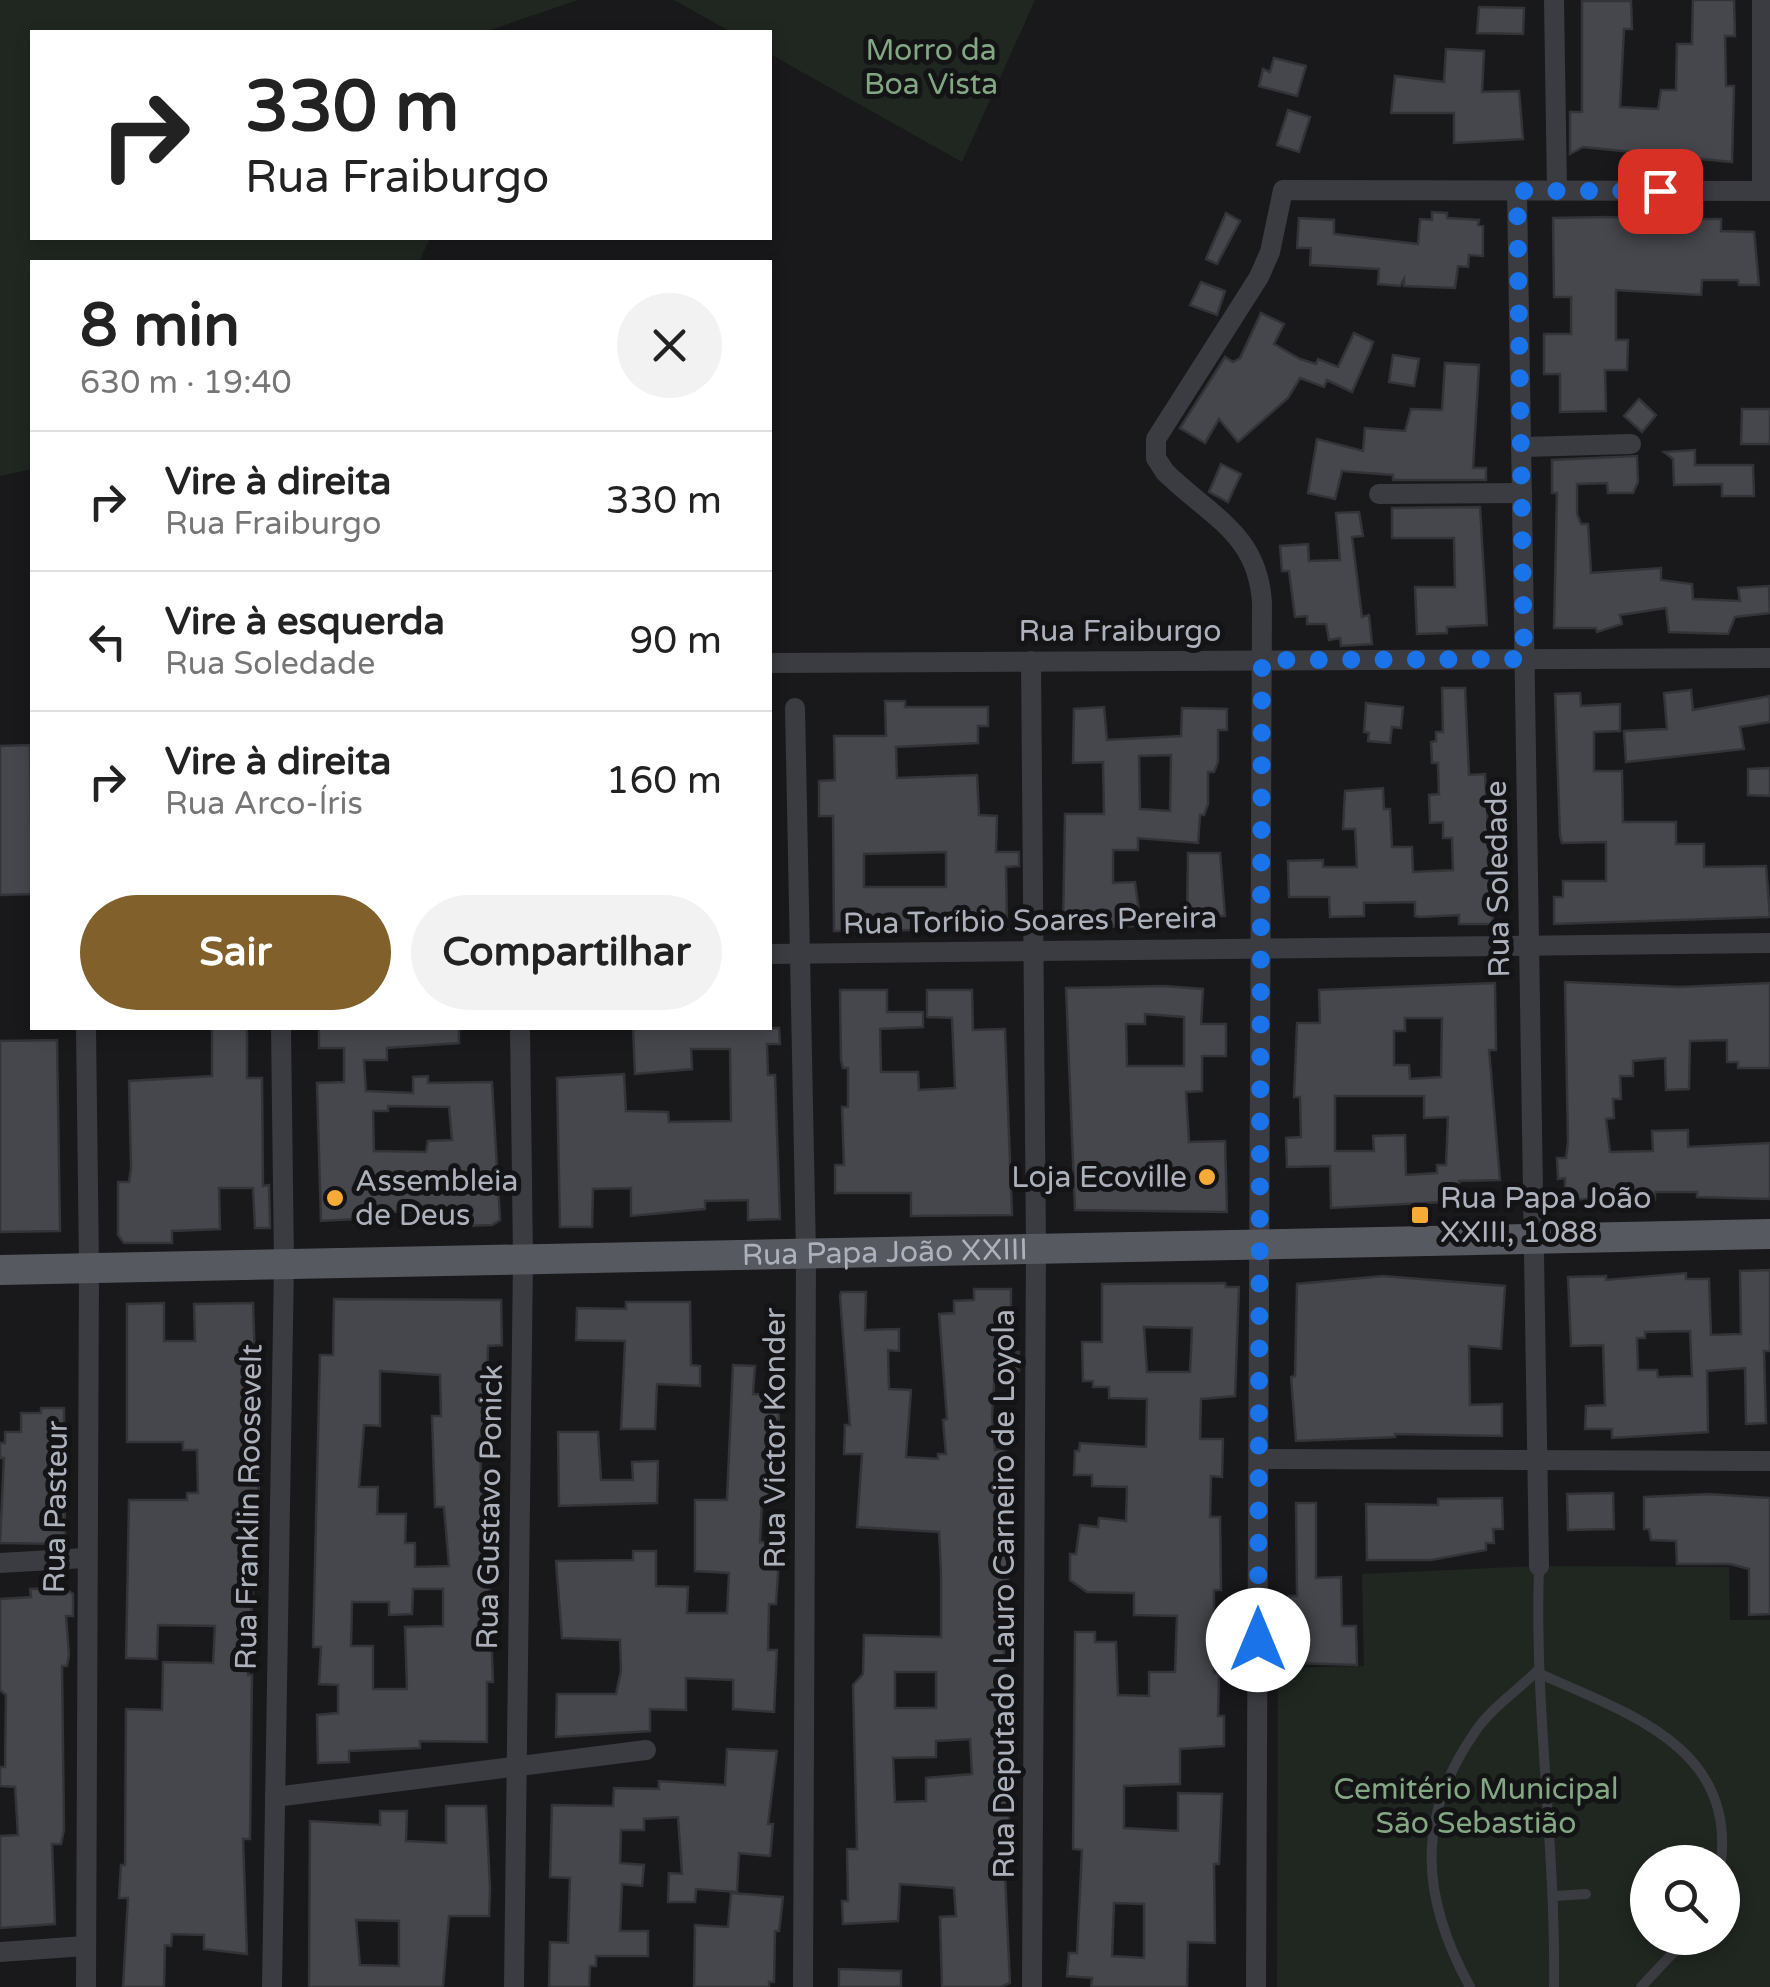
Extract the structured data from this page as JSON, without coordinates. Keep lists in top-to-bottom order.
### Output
{
  "streets": {
    "main road": ["Rua Papa João XXIII"],
    "street": [
      "Rua Fraiburgo",
      "Rua Soledade",
      "Rua Toríbio Soares Pereira",
      "Rua Victor Konder",
      "Rua Pasteur",
      "Rua Franklin Roosevelt",
      "Rua Gustavo Ponick",
      "Rua Deputado Lauro Carneiro de Loyola"
    ]
  },
  "crossings": [
    ["Rua Fraiburgo", "Rua Soledade"],
    ["Rua Fraiburgo", "Rua Deputado Lauro Carneiro de Loyola"],
    ["Rua Soledade", "Rua Toríbio Soares Pereira"],
    ["Rua Soledade", "Rua Papa João XXIII"],
    ["Rua Toríbio Soares Pereira", "Rua Victor Konder"],
    ["Rua Toríbio Soares Pereira", "Rua Deputado Lauro Carneiro de Loyola"],
    ["Rua Papa João XXIII", "Rua Victor Konder"],
    ["Rua Papa João XXIII", "Rua Pasteur"],
    ["Rua Papa João XXIII", "Rua Franklin Roosevelt"],
    ["Rua Papa João XXIII", "Rua Gustavo Ponick"],
    ["Rua Papa João XXIII", "Rua Deputado Lauro Carneiro de Loyola"]
  ],
  "parks": ["Morro da Boa Vista", "Cemitério Municipal São Sebastião"],
  "places": {
    "other": ["Loja Ecoville", "Assembleia de Deus"],
    "transit": ["Rua Papa João XXIII, 1088"]
  },
  "page": {
    "turn": ["330 m", "Rua Fraiburgo"],
    "heading": ["8 min", "630 m · 19:40"],
    "list": [
      {
        "name": "Vire à direita",
        "note": "Rua Fraiburgo",
        "value": "330 m"
      },
      {
        "name": "Vire à esquerda",
        "note": "Rua Soledade",
        "value": "90 m"
      },
      {
        "name": "Vire à direita",
        "note": "Rua Arco-Íris",
        "value": "160 m"
      }
    ],
    "buttons": ["Sair", "Compartilhar"]
  }
}
